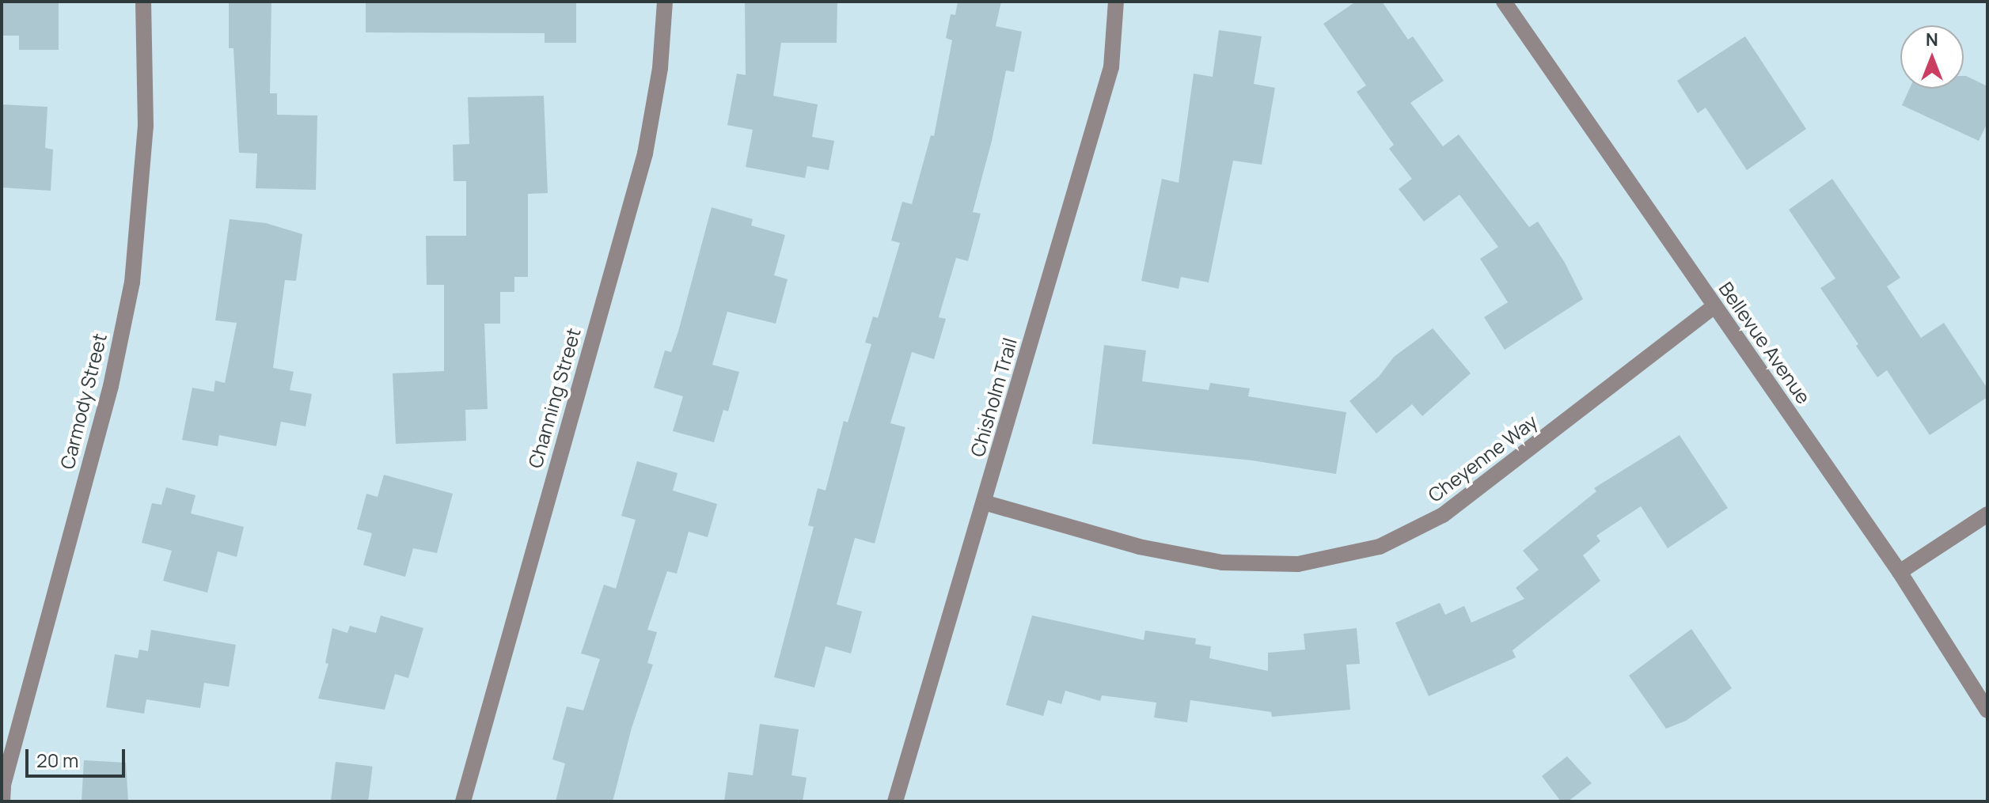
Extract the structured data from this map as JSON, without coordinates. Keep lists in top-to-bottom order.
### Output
{
  "streets": {
    "street": [
      "Bellevue Avenue",
      "Chisholm Trail",
      "Channing Street",
      "Carmody Street",
      "Cheyenne Way"
    ]
  },
  "crossings": [
    ["Bellevue Avenue", "Cheyenne Way"],
    ["Chisholm Trail", "Cheyenne Way"]
  ],
  "scale_bar": "20 m",
  "north": "top"
}
